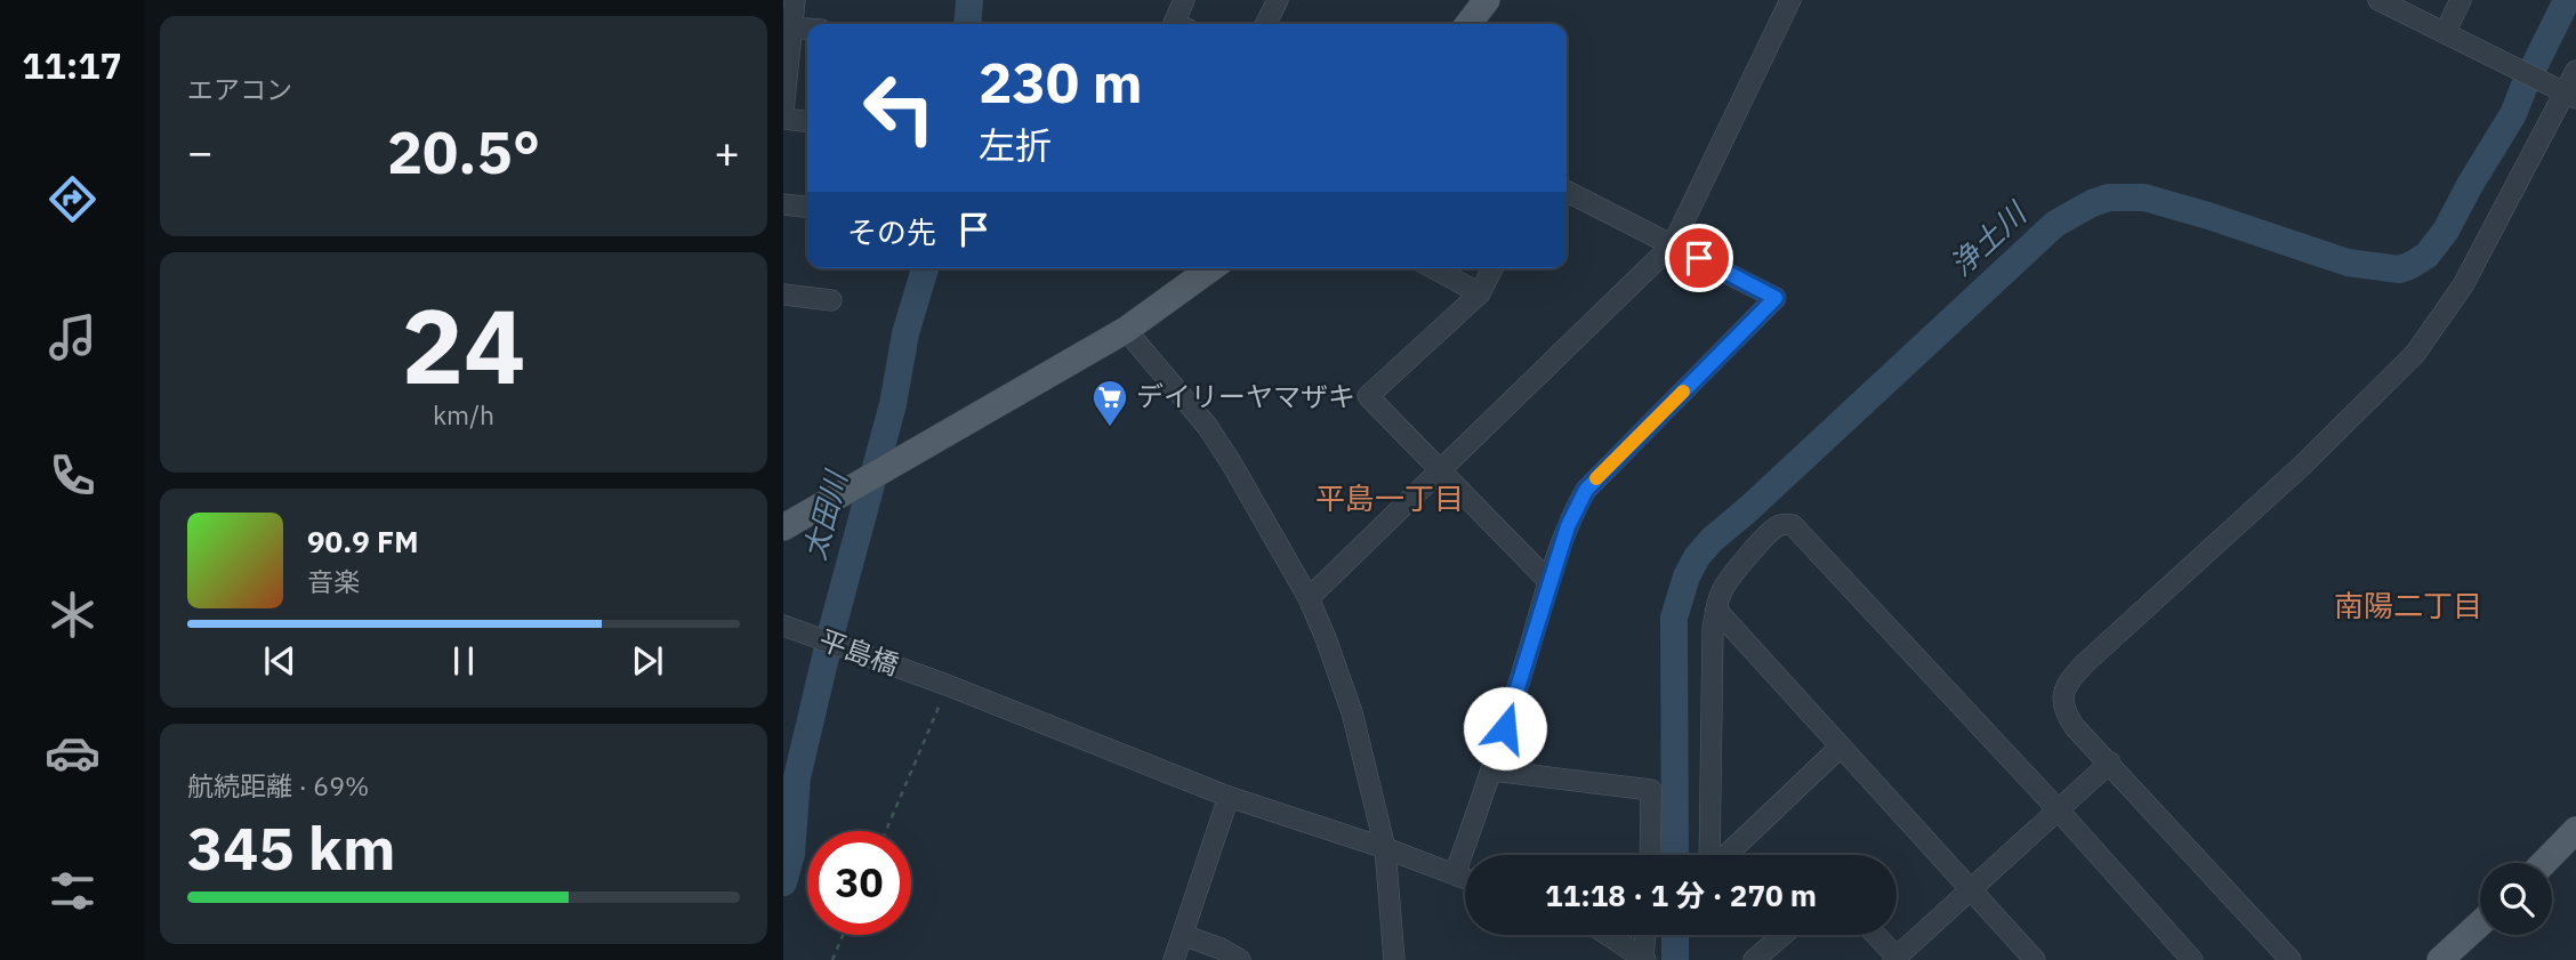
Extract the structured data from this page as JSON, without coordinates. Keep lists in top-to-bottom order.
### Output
{
  "streets": {
    "street": ["平島橋"]
  },
  "districts": ["平島一丁目", "南陽二丁目"],
  "water": ["浄土川", "太田川"],
  "places": {
    "supermarket": ["デイリーヤマザキ"]
  },
  "page": {
    "tabs": "11:17",
    "tile": [
      "エアコン",
      ["24", "km/h"],
      ["航続距離 · 69%", "345 km"]
    ],
    "turn": ["230 m", "左折"],
    "heat": ["−", "20.5°", "+"],
    "then": "その先",
    "song": ["90.9 FM", "音楽"],
    "limit": "30",
    "trip": "11:18 · 1 分 · 270 m"
  }
}
